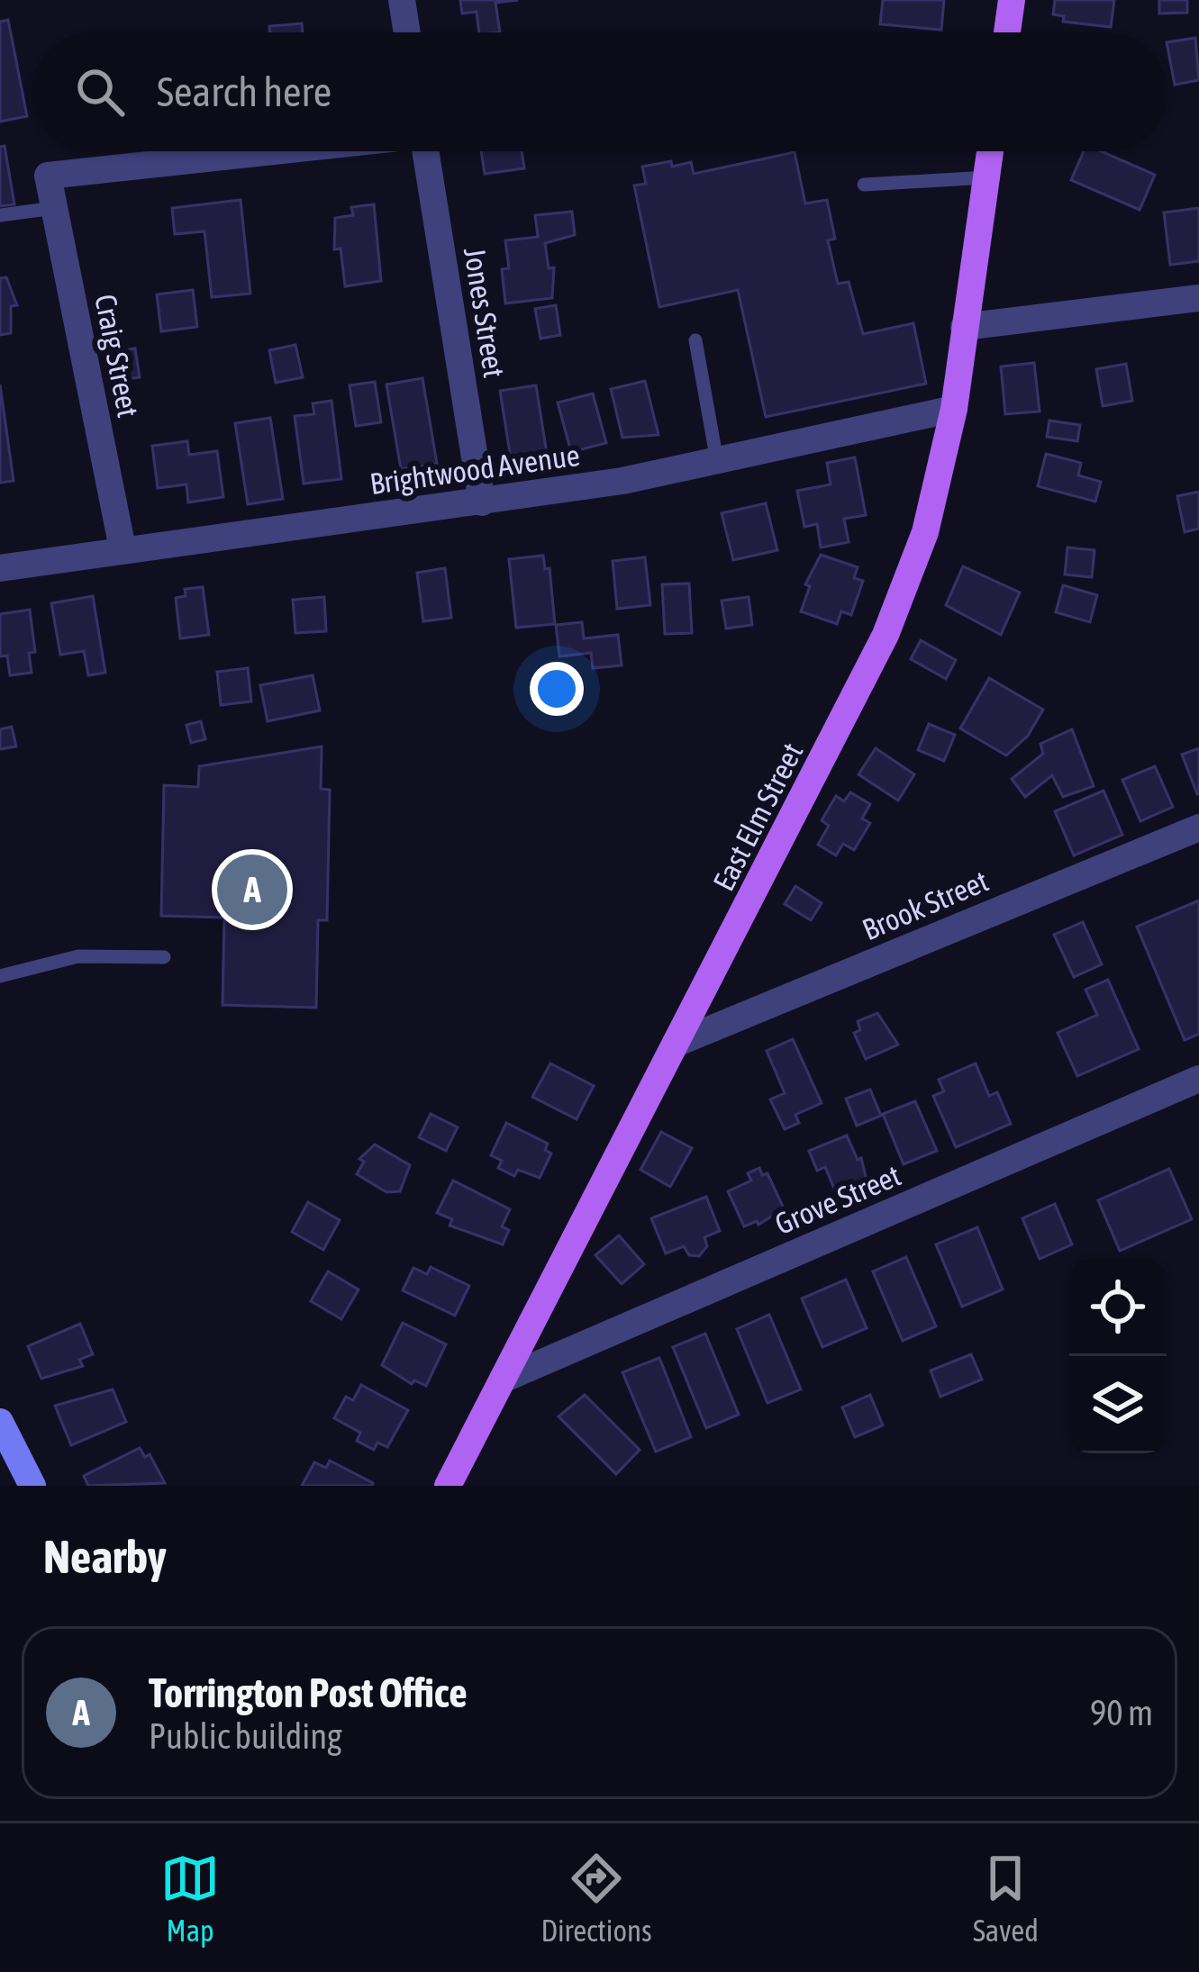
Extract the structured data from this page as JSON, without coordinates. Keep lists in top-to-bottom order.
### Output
{
  "streets": {
    "main road": ["East Elm Street"],
    "street": [
      "Jones Street",
      "Craig Street",
      "Brightwood Avenue",
      "Brook Street",
      "Grove Street"
    ]
  },
  "crossings": [
    ["Jones Street", "Brightwood Avenue"],
    ["Craig Street", "Brightwood Avenue"],
    ["Brightwood Avenue", "East Elm Street"],
    ["East Elm Street", "Brook Street"],
    ["East Elm Street", "Grove Street"]
  ],
  "page": {
    "search": "Search here",
    "pins": "A",
    "heading": "Nearby",
    "list": [
      {
        "mark": "A",
        "name": "Torrington Post Office",
        "note": "Public building",
        "value": "90 m"
      }
    ],
    "nav": ["Map", "Directions", "Saved"]
  }
}
